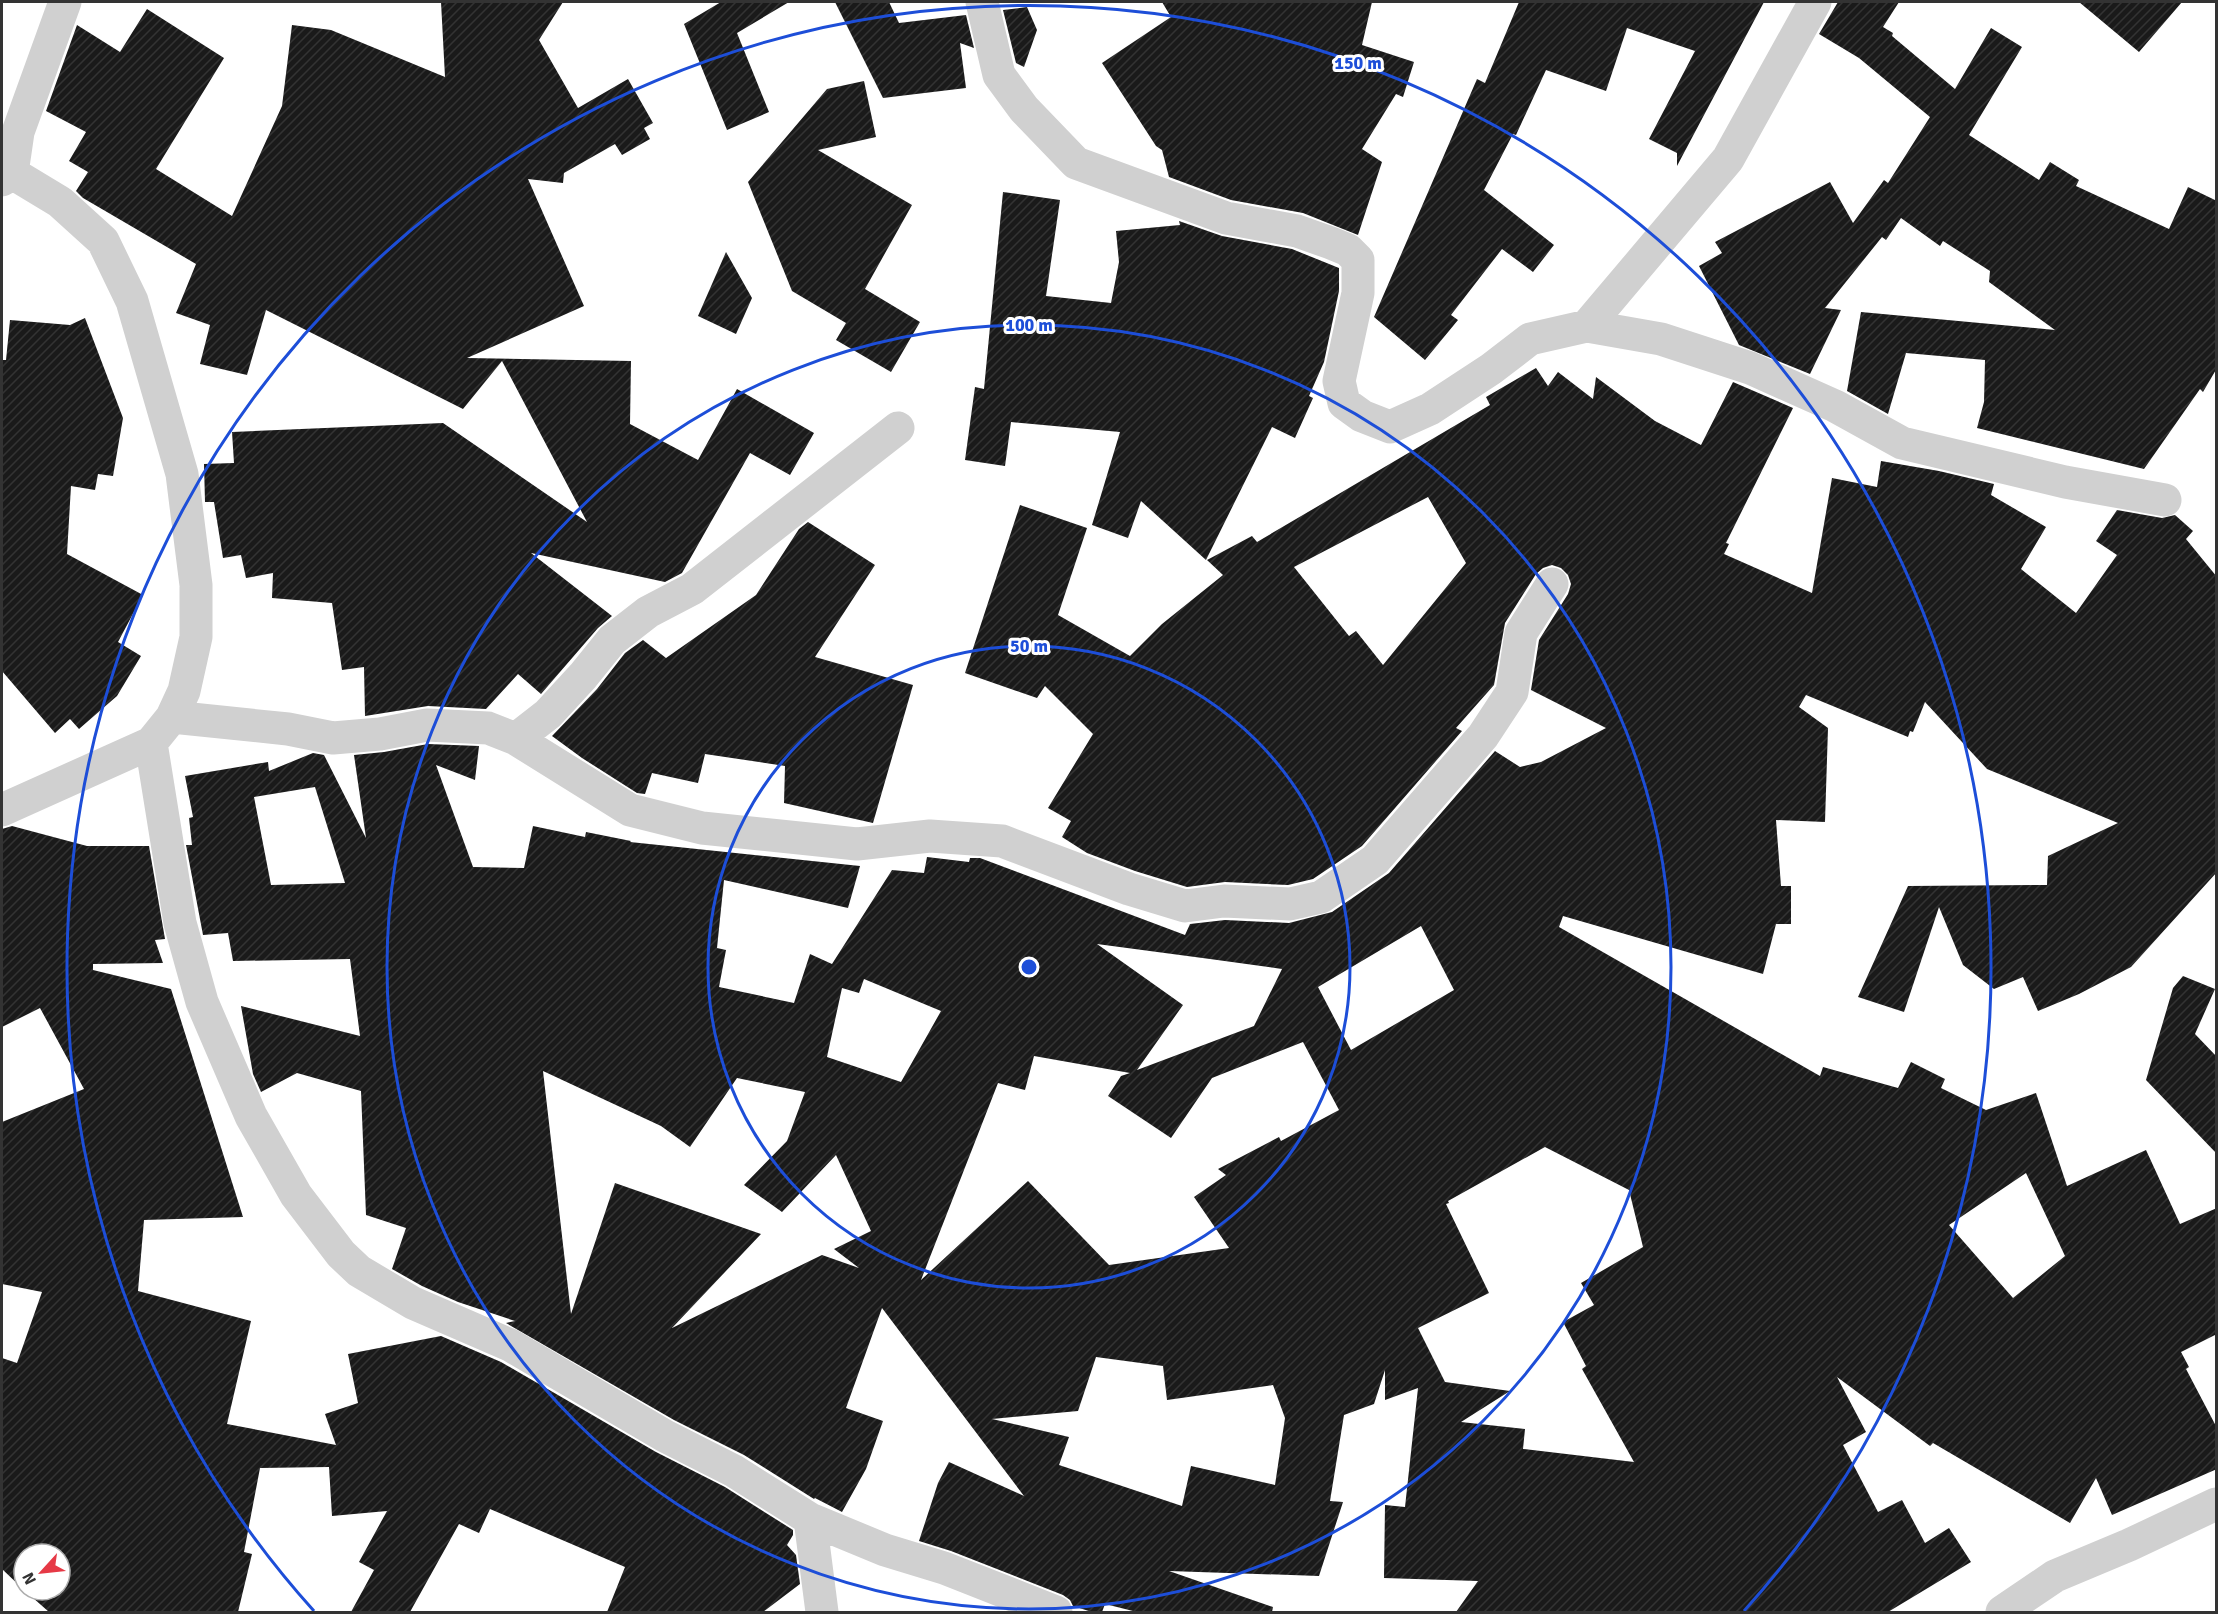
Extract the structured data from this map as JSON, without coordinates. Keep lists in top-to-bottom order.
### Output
{
  "north": "bottom left",
  "rings": ["150 m", "100 m", "50 m"]
}
